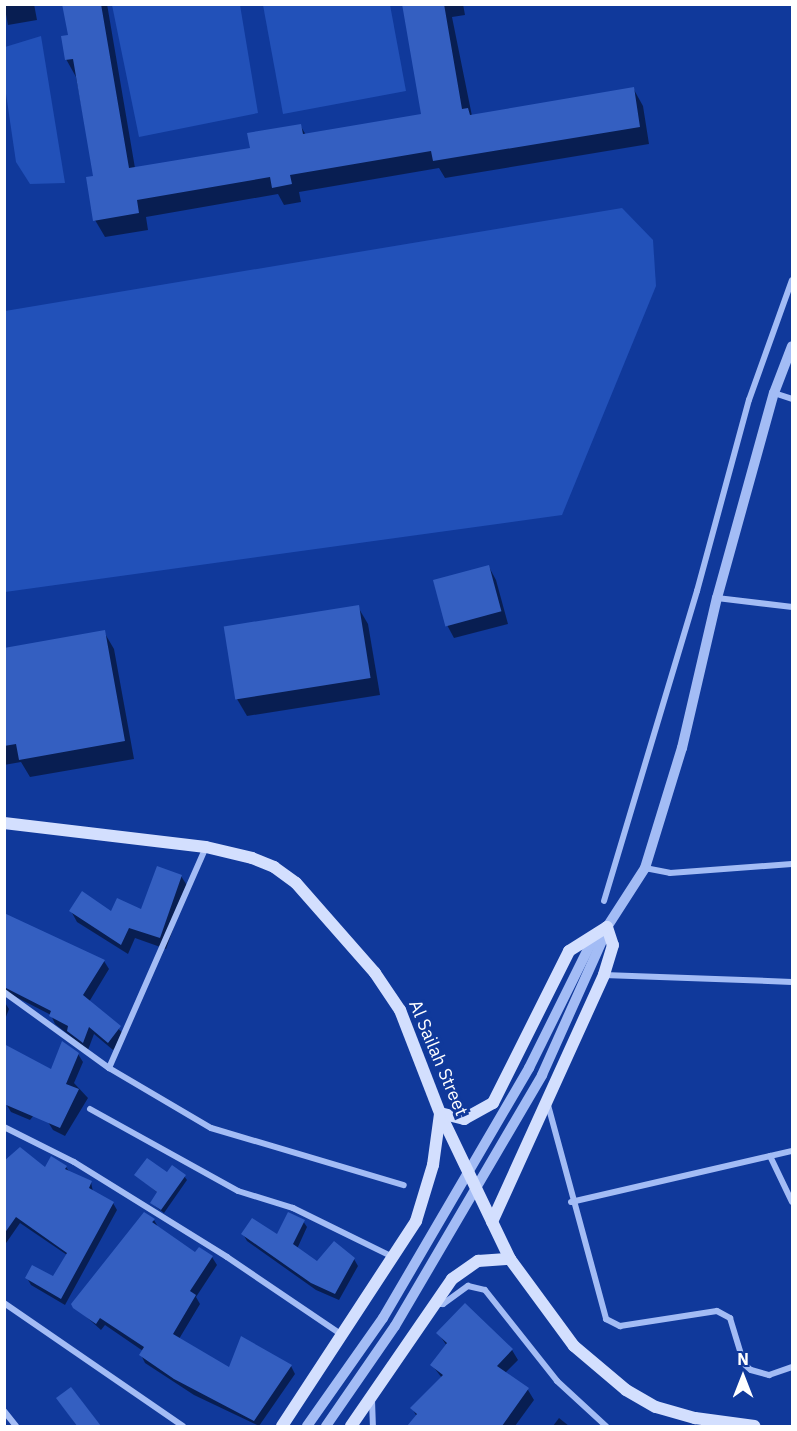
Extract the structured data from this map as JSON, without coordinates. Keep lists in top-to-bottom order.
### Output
{
  "streets": {
    "main road": ["Al Sailah Street"]
  },
  "north": "top"
}
